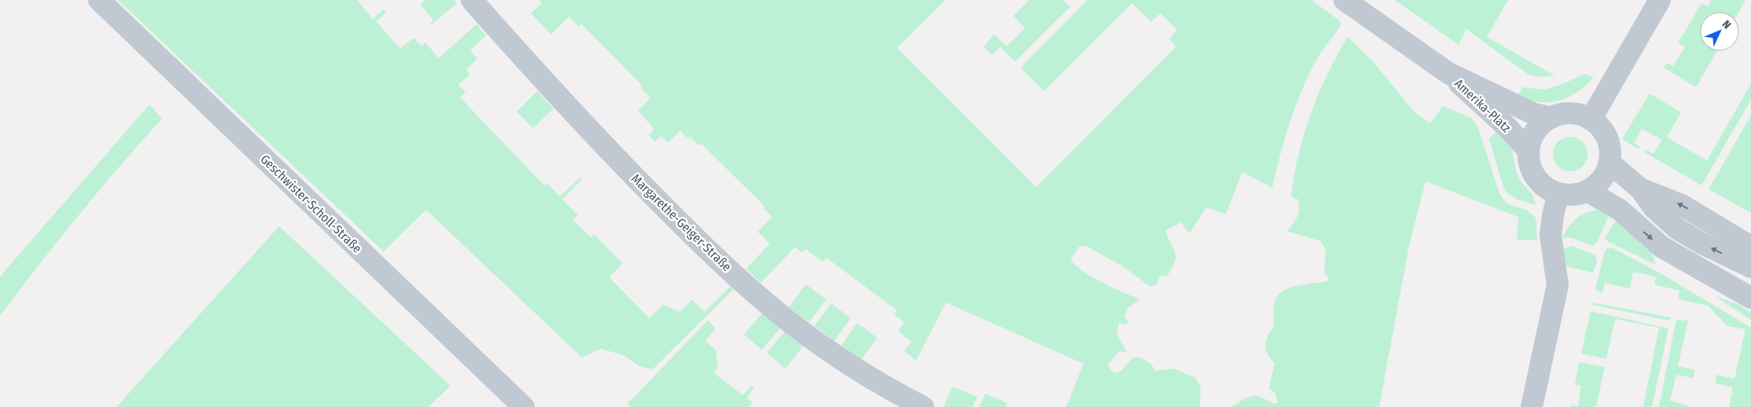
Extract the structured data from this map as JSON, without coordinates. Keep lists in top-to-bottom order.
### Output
{
  "streets": {
    "street": ["Amerika-Platz", "Geschwister-Scholl-Straße", "Margarethe-Geiger-Straße"]
  },
  "north": "top right"
}
